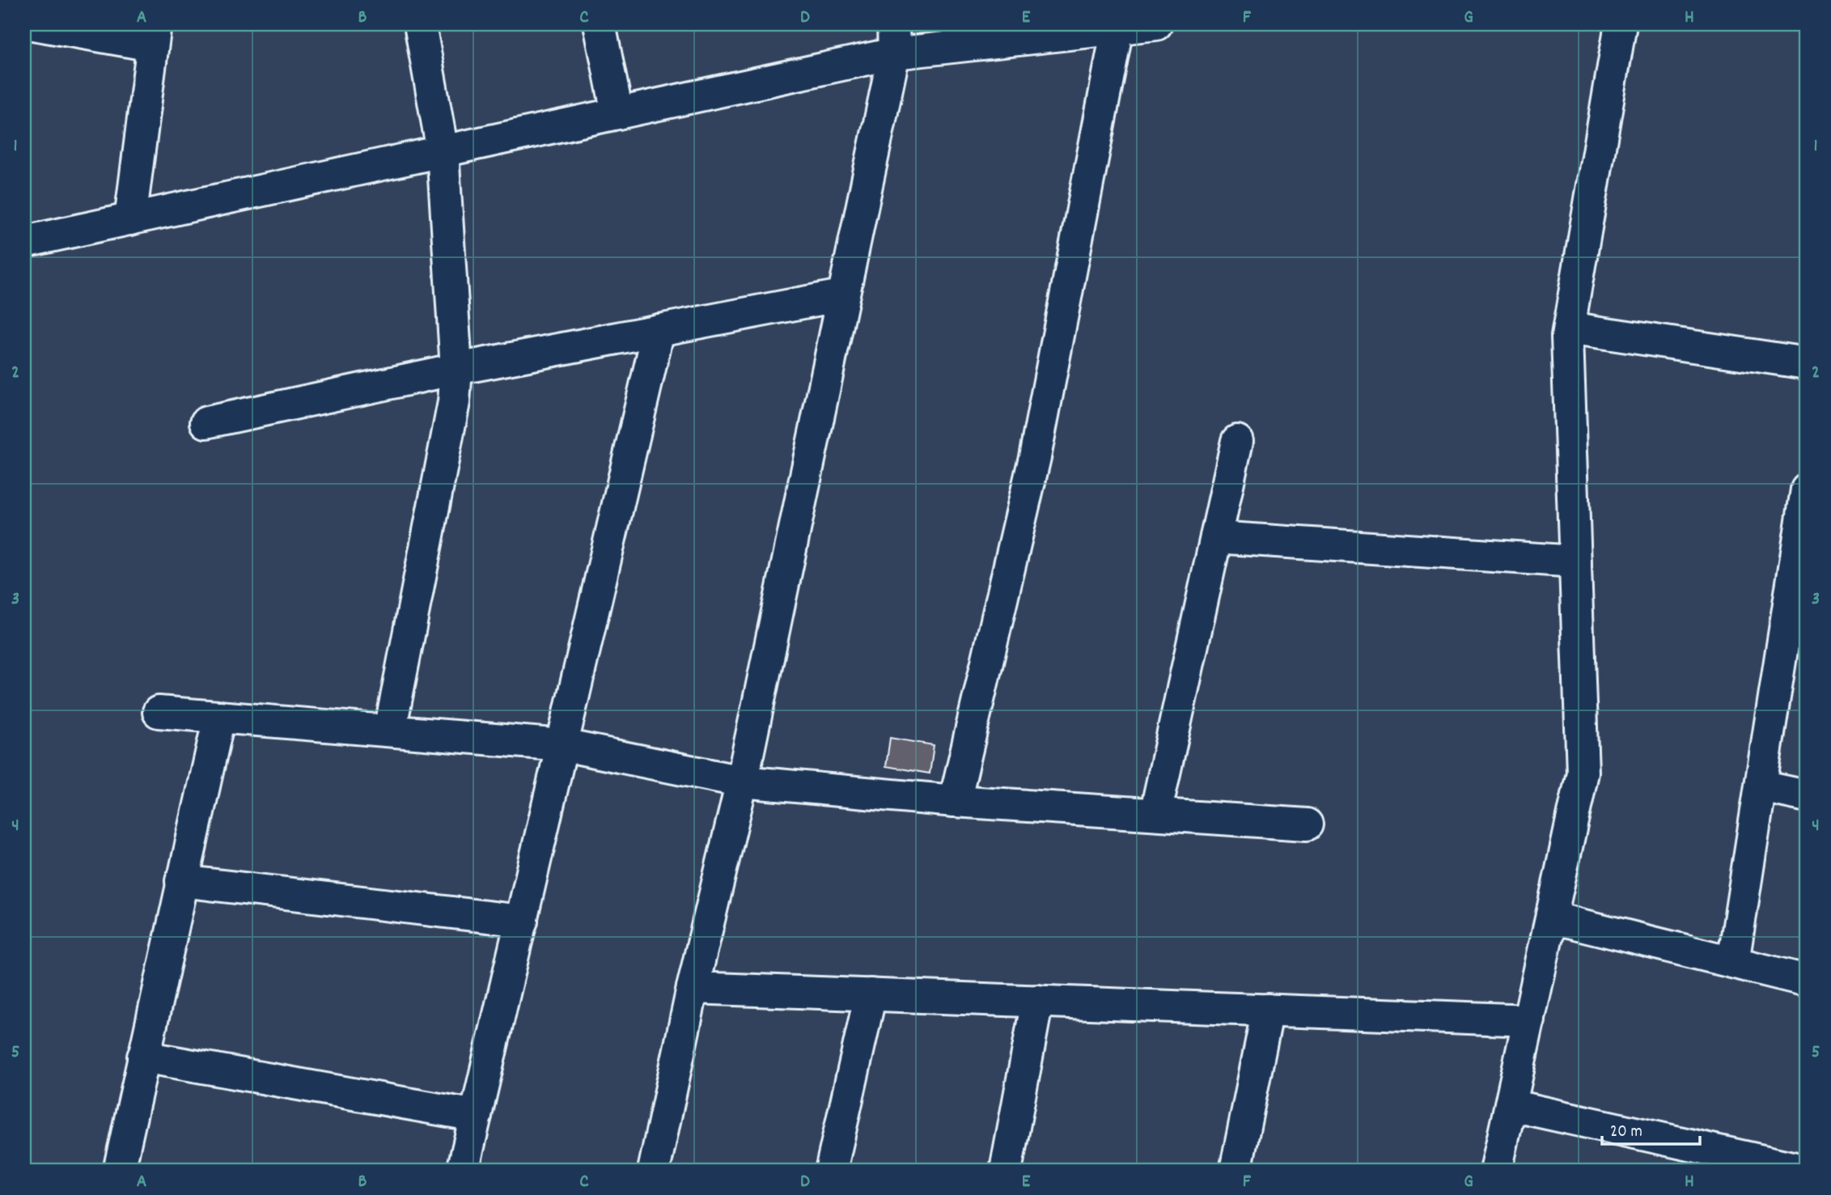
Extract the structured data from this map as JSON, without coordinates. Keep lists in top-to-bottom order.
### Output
{
  "scale_bar": "20 m",
  "grid": {
    "columns": [
      "A",
      "B",
      "C",
      "D",
      "E",
      "F",
      "G",
      "H"
    ],
    "rows": [
      "1",
      "2",
      "3",
      "4",
      "5"
    ]
  }
}
